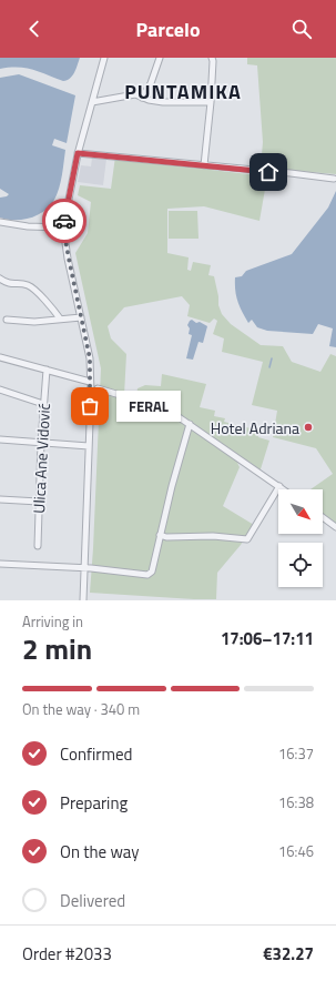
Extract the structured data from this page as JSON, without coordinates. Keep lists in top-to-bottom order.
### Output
{
  "streets": {
    "street": ["Ulica Ane Vidović"]
  },
  "districts": ["PUNTAMIKA"],
  "places": ["FERAL", "Hotel Adriana"],
  "north": "bottom right",
  "page": {
    "header": "Parcelo",
    "bubble": "FERAL",
    "heading": ["2 min", "Arriving in", "17:06–17:11"],
    "panel": ["Order #2033", "€32.27"],
    "bar": "On the way · 340 m",
    "list": [
      ["Confirmed", "16:37"],
      ["Preparing", "16:38"],
      ["On the way", "16:46"],
      "Delivered"
    ]
  }
}
